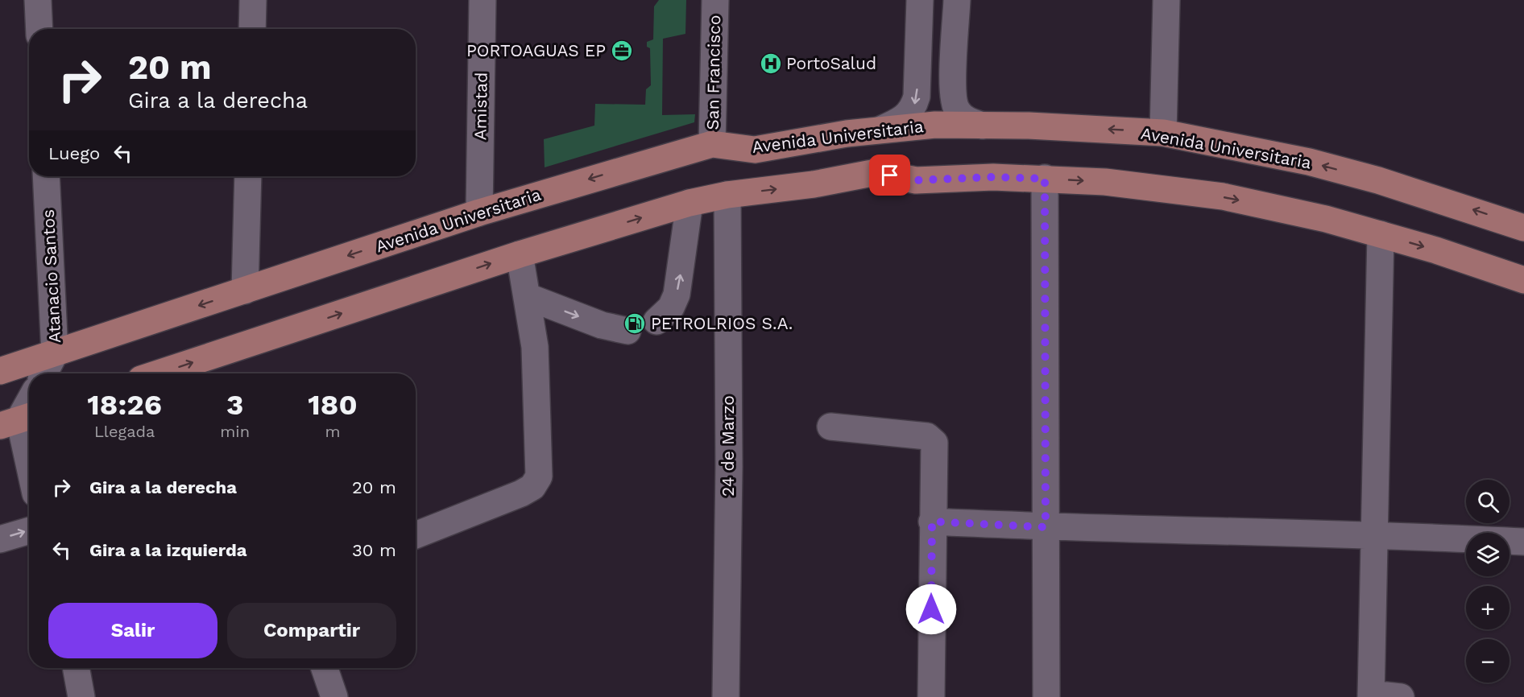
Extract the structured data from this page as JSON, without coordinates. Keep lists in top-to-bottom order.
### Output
{
  "streets": {
    "main road": ["Avenida Universitaria"],
    "street": [
      "San Francisco",
      "Amistad",
      "Atanacio Santos",
      "24 de Marzo"
    ]
  },
  "crossings": [
    ["San Francisco", "Avenida Universitaria"],
    ["Amistad", "Avenida Universitaria"],
    ["Avenida Universitaria", "Atanacio Santos"]
  ],
  "places": {
    "office": ["PORTOAGUAS EP"],
    "hospital": ["PortoSalud"],
    "fuel station": ["PETROLRIOS S.A."]
  },
  "page": {
    "turn": ["20 m", "Gira a la derecha"],
    "then": "Luego",
    "eta": [
      "18:26",
      "Llegada",
      "3",
      "min",
      "180",
      "m"
    ],
    "list": [
      {
        "name": "Gira a la derecha",
        "value": "20 m"
      },
      {
        "name": "Gira a la izquierda",
        "value": "30 m"
      }
    ],
    "map_buttons": ["+", "−"],
    "buttons": ["Salir", "Compartir"]
  }
}
